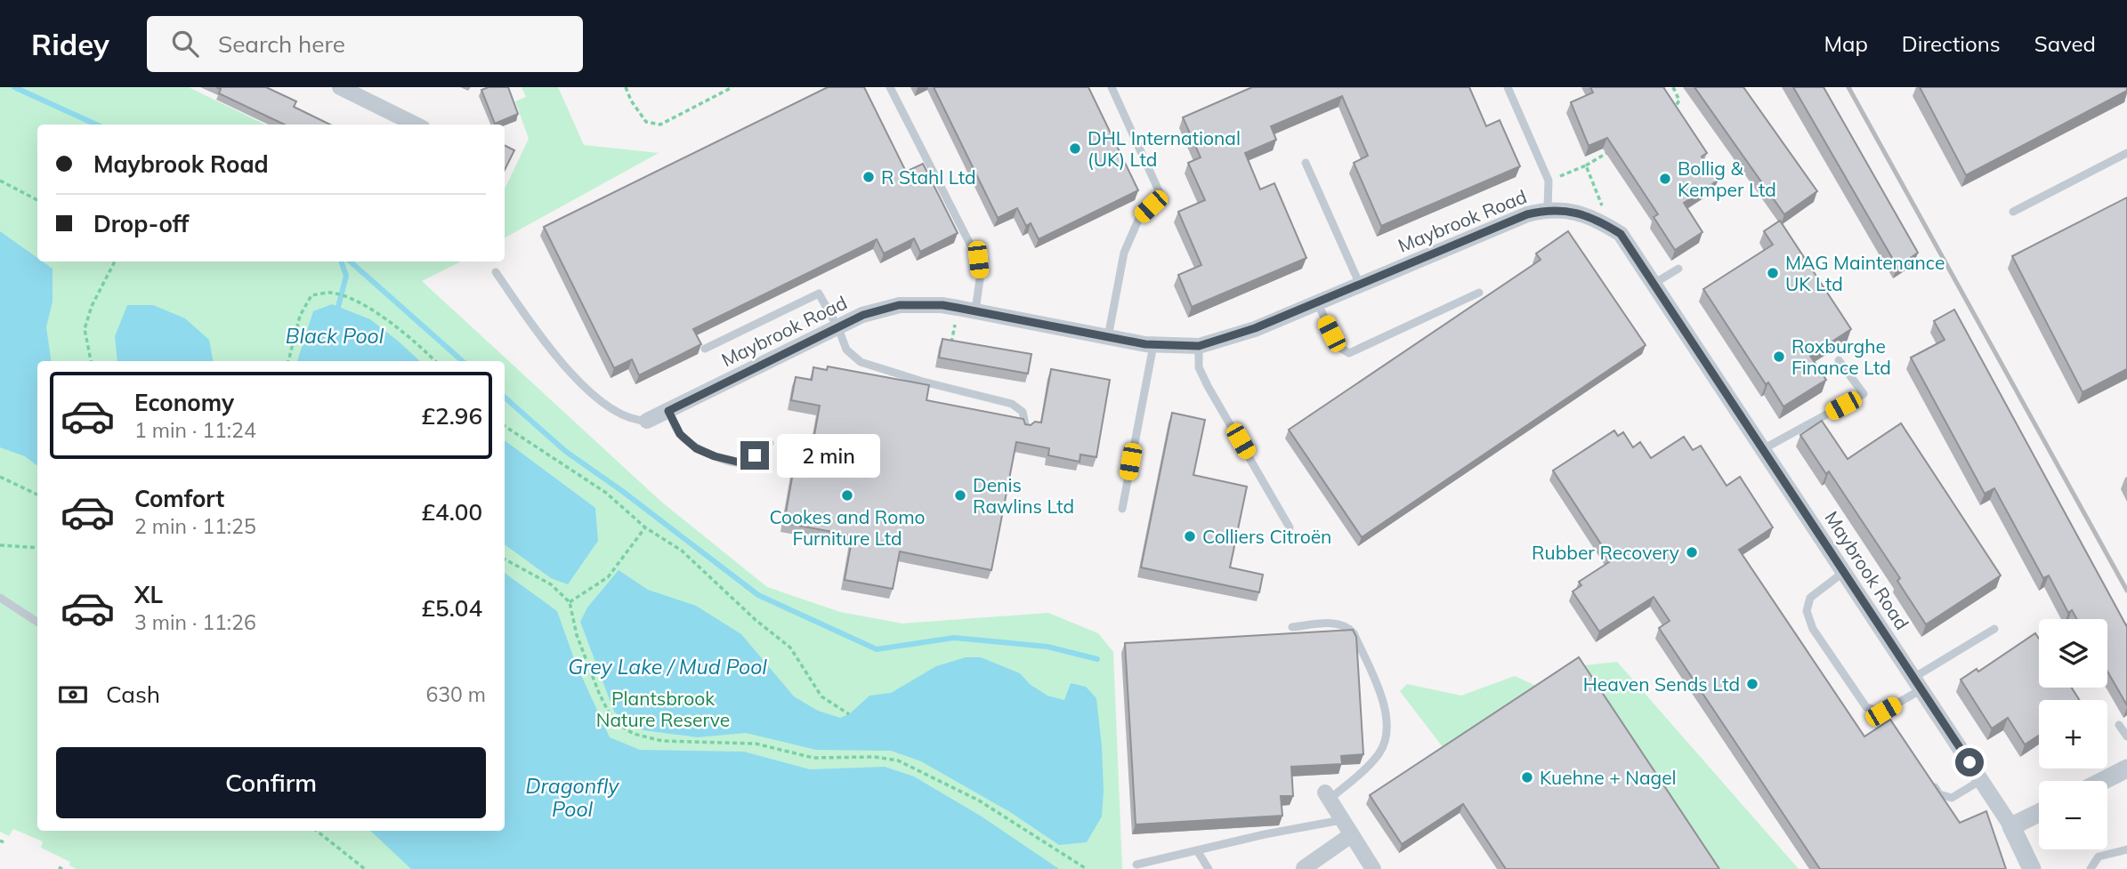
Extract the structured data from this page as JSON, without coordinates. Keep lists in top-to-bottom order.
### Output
{
  "streets": {
    "street": ["Maybrook Road"]
  },
  "water": ["Black Pool", "Grey Lake / Mud Pool", "Dragonfly Pool"],
  "parks": ["Plantsbrook Nature Reserve"],
  "places": [
    "DHL International (UK) Ltd",
    "R Stahl Ltd",
    "Bollig & Kemper Ltd",
    "MAG Maintenance UK Ltd",
    "Roxburghe Finance Ltd",
    "Cookes and Romo Furniture Ltd",
    "Denis Rawlins Ltd",
    "Colliers Citroën",
    "Rubber Recovery",
    "Heaven Sends Ltd",
    "Kuehne + Nagel"
  ],
  "page": {
    "header": "Ridey",
    "search": "Search here",
    "nav": ["Map", "Directions", "Saved"],
    "banner": ["Maybrook Road", "Drop-off"],
    "list": [
      {
        "name": "Economy",
        "note": "1 min · 11:24",
        "value": "£2.96"
      },
      {
        "name": "Comfort",
        "note": "2 min · 11:25",
        "value": "£4.00"
      },
      {
        "name": "XL",
        "note": "3 min · 11:26",
        "value": "£5.04"
      }
    ],
    "bubble": "2 min",
    "map_buttons": ["+", "−"],
    "pay": ["Cash", "630 m"],
    "buttons": "Confirm"
  }
}
